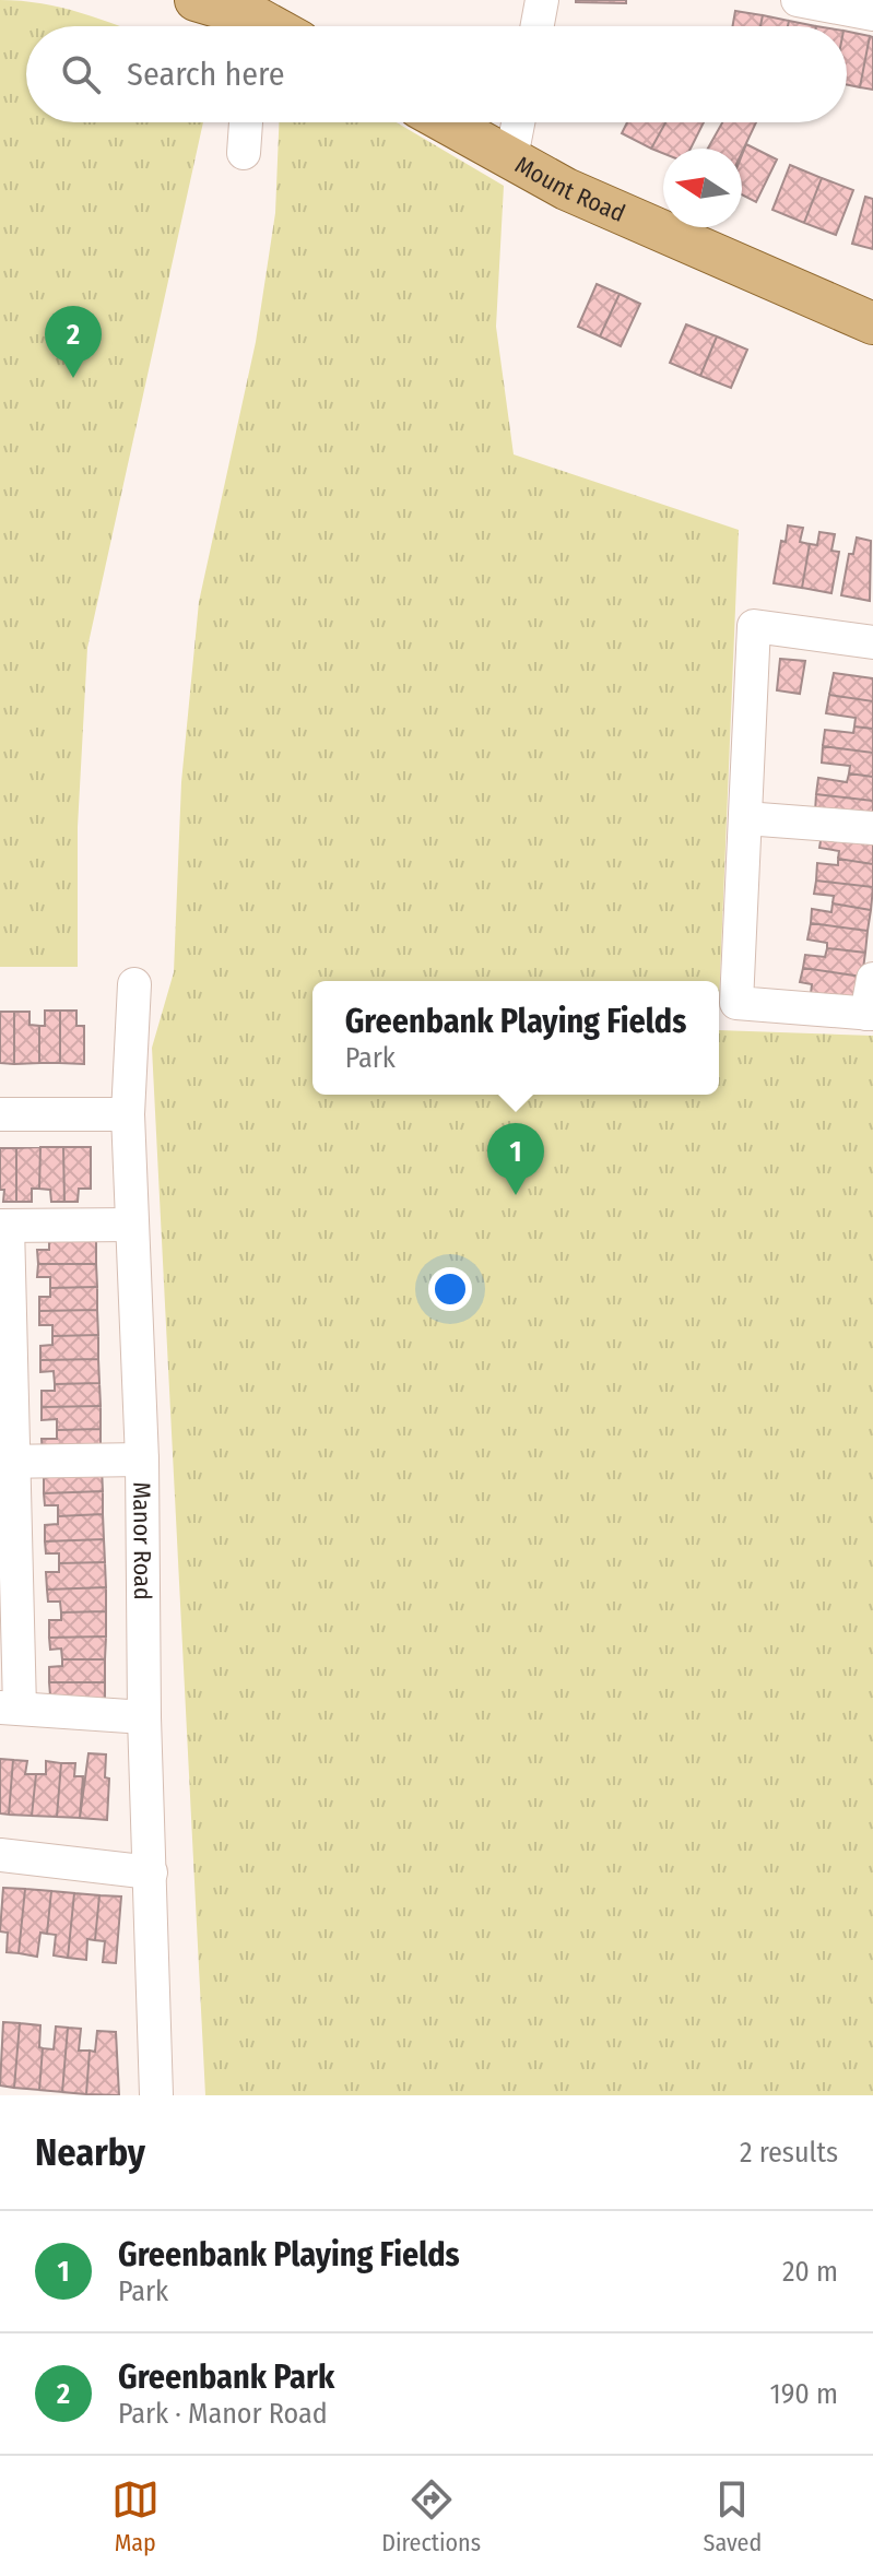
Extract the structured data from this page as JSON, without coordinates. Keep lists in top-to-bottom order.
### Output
{
  "streets": {
    "main road": ["Mount Road"],
    "street": ["Manor Road"]
  },
  "north": "left",
  "page": {
    "search": "Search here",
    "pins": ["2", "1"],
    "popup": ["Greenbank Playing Fields", "Park"],
    "heading": ["Nearby", "2 results"],
    "list": [
      {
        "mark": "1",
        "name": "Greenbank Playing Fields",
        "note": "Park",
        "value": "20 m"
      },
      {
        "mark": "2",
        "name": "Greenbank Park",
        "note": "Park · Manor Road",
        "value": "190 m"
      }
    ],
    "nav": ["Map", "Directions", "Saved"]
  }
}
